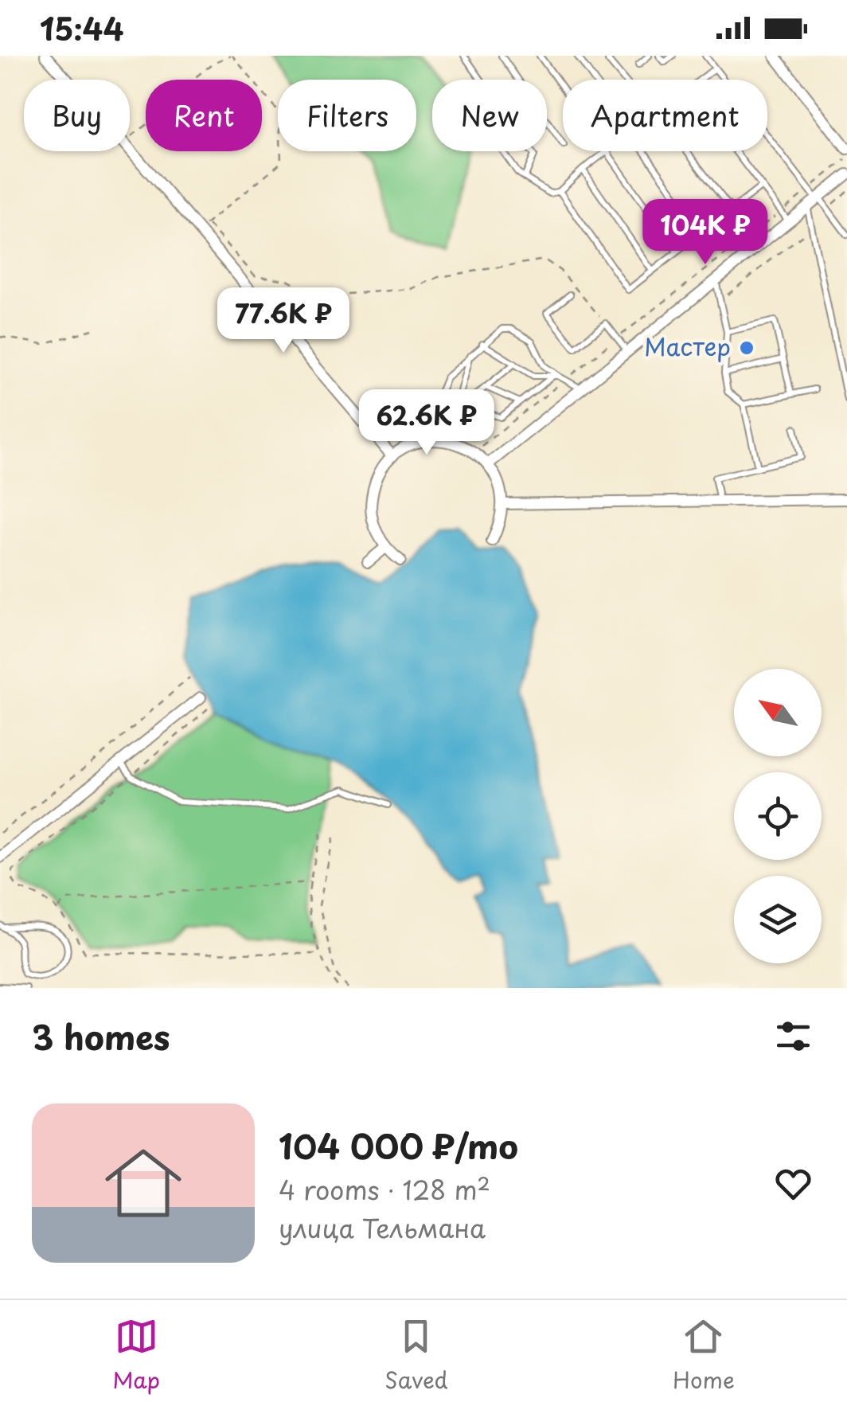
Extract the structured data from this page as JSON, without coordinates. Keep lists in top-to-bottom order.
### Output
{
  "places": ["Мастер"],
  "north": "top left",
  "page": {
    "status": "15:44",
    "chip": [
      "Buy",
      "Rent",
      "Filters",
      "New",
      "Apartment"
    ],
    "price": ["104K ₽", "77.6K ₽", "62.6K ₽"],
    "heading": "3 homes",
    "list": [
      {
        "name": "104 000 ₽/mo",
        "note": "4 rooms · 128 m² · улица Тельмана"
      }
    ],
    "tabs": ["Map", "Saved", "Home"]
  }
}
